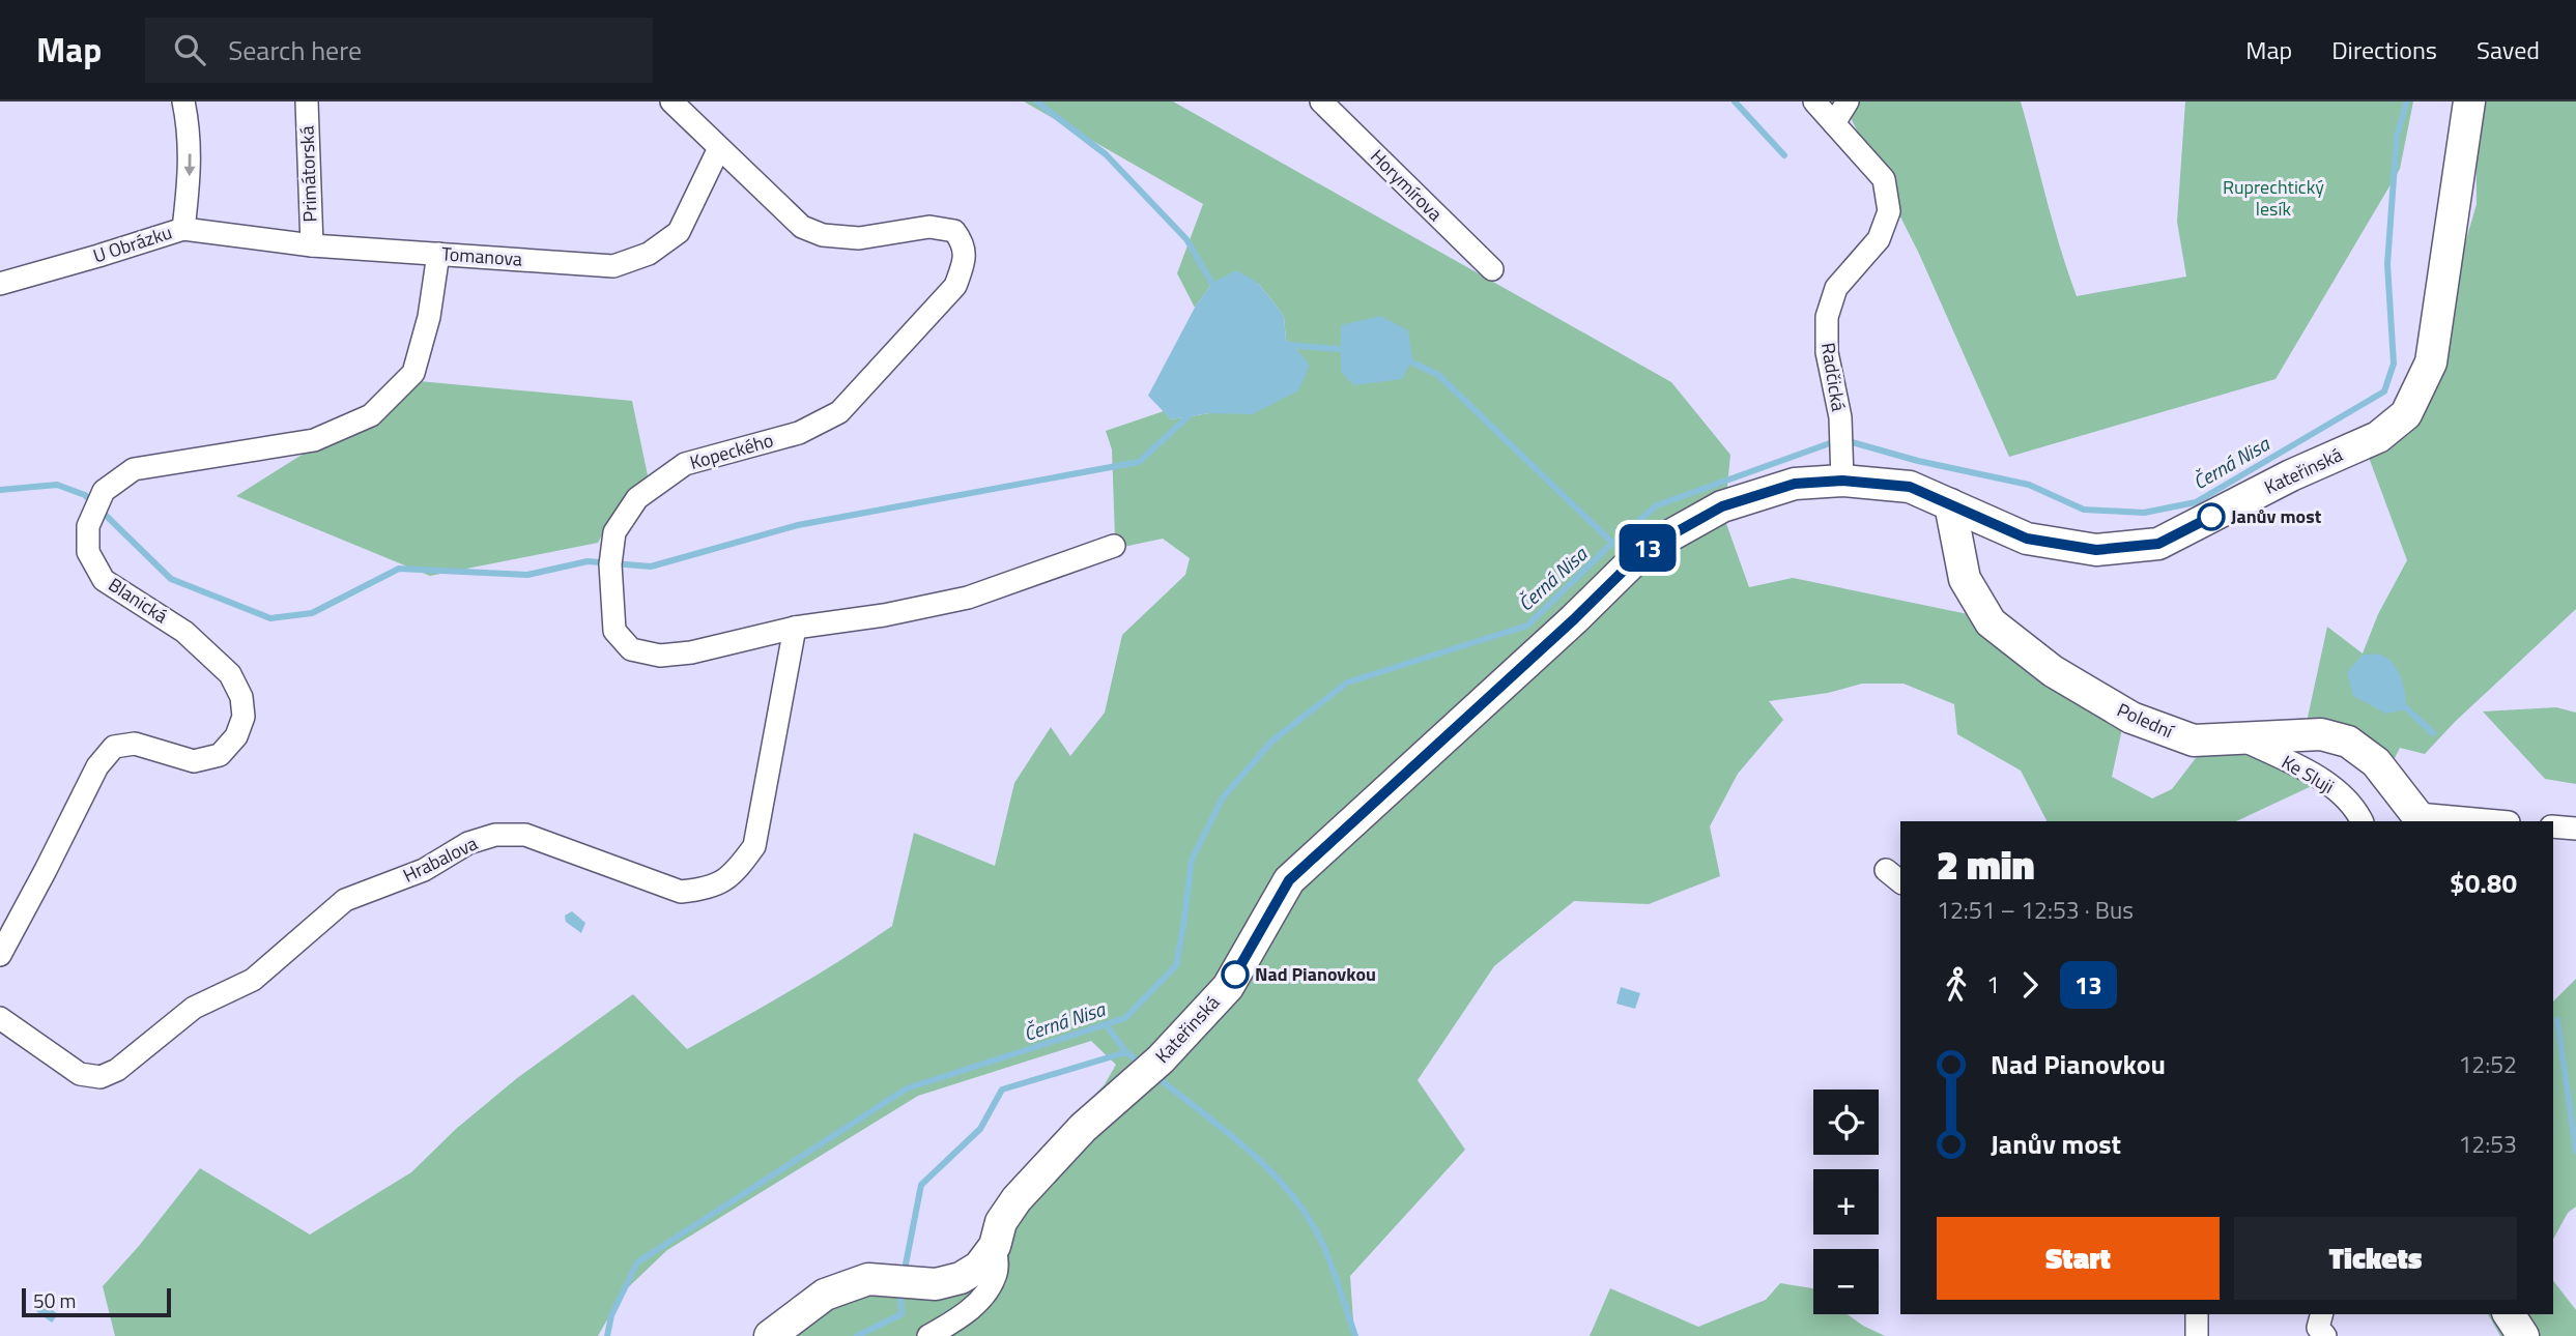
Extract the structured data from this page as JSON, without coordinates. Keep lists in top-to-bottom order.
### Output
{
  "streets": {
    "street": [
      "Primátorská",
      "Horymírova",
      "U Obrázku",
      "Tomanova",
      "Radčická",
      "Kopeckého",
      "Kateřinská",
      "Blanická",
      "Polední",
      "Ke Sluji",
      "Hrabalova"
    ]
  },
  "crossings": [
    ["Primátorská", "Tomanova"],
    ["U Obrázku", "Tomanova"],
    ["Tomanova", "Kopeckého"],
    ["Tomanova", "Blanická"],
    ["Radčická", "Kateřinská"],
    ["Kopeckého", "Hrabalova"],
    ["Kateřinská", "Polední"],
    ["Polední", "Ke Sluji"]
  ],
  "one_way": ["U Obrázku"],
  "water": ["Černá Nisa"],
  "parks": ["Ruprechtický lesík"],
  "places": ["Janův most", "Nad Pianovkou"],
  "lines": ["bus line 13"],
  "scale_bar": "50 m",
  "page": {
    "header": "Map",
    "search": "Search here",
    "nav": ["Map", "Directions", "Saved"],
    "on_map": "13",
    "heading": ["2 min", "12:51 – 12:53 · Bus", "$0.80"],
    "legs": ["1", "13"],
    "list": [
      {
        "name": "Nad Pianovkou",
        "value": "12:52"
      },
      {
        "name": "Janův most",
        "value": "12:53"
      }
    ],
    "map_buttons": ["+", "−"],
    "buttons": ["Start", "Tickets"],
    "scale": "50 m"
  }
}
